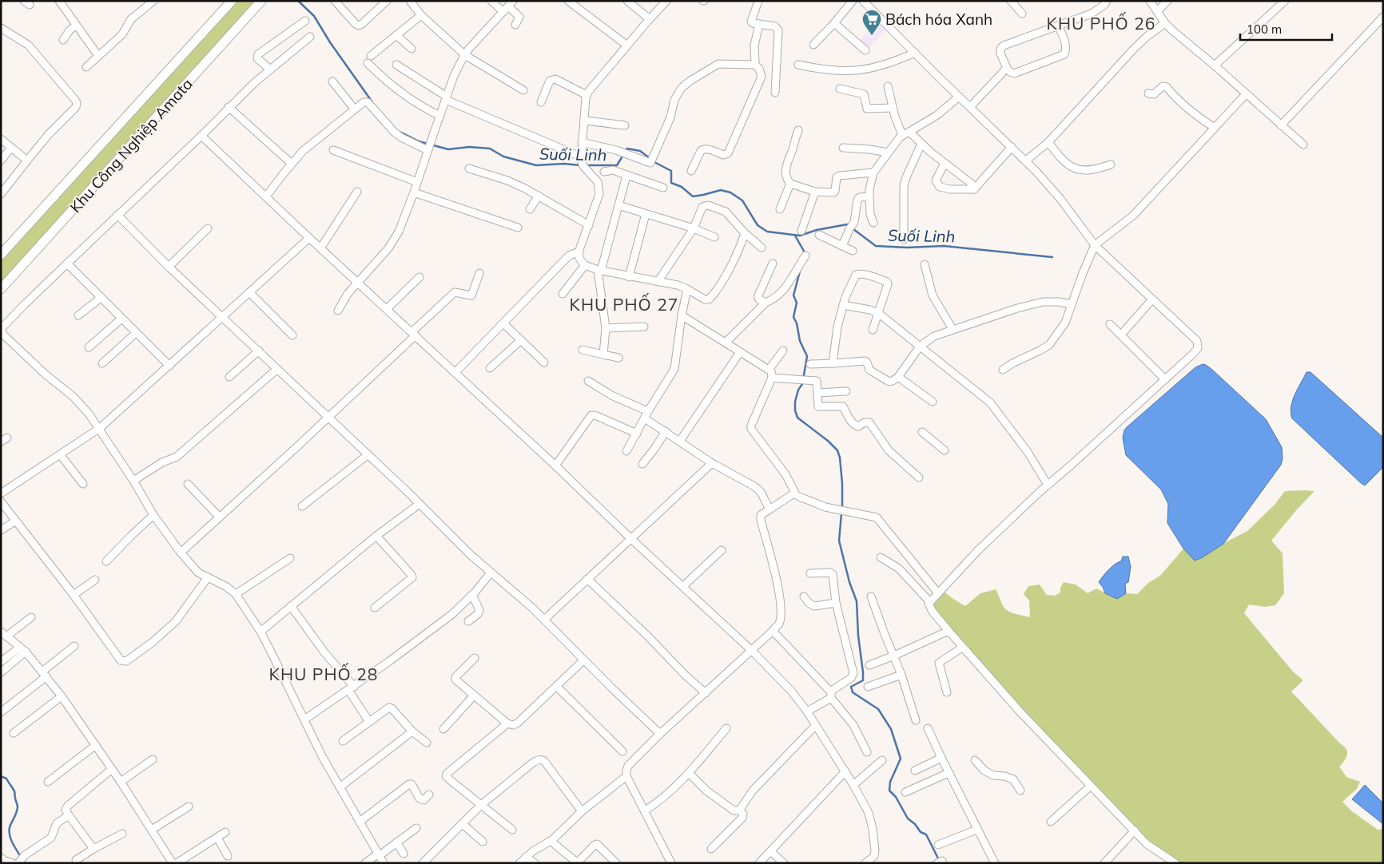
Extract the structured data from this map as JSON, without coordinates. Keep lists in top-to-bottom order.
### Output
{
  "streets": {
    "street": ["Khu Công Nghiệp Amata"]
  },
  "districts": ["KHU PHỐ 26", "KHU PHỐ 27", "KHU PHỐ 28"],
  "water": ["Suối Linh"],
  "places": {
    "supermarket": ["Bách hóa Xanh"]
  },
  "scale_bar": "100 m"
}
